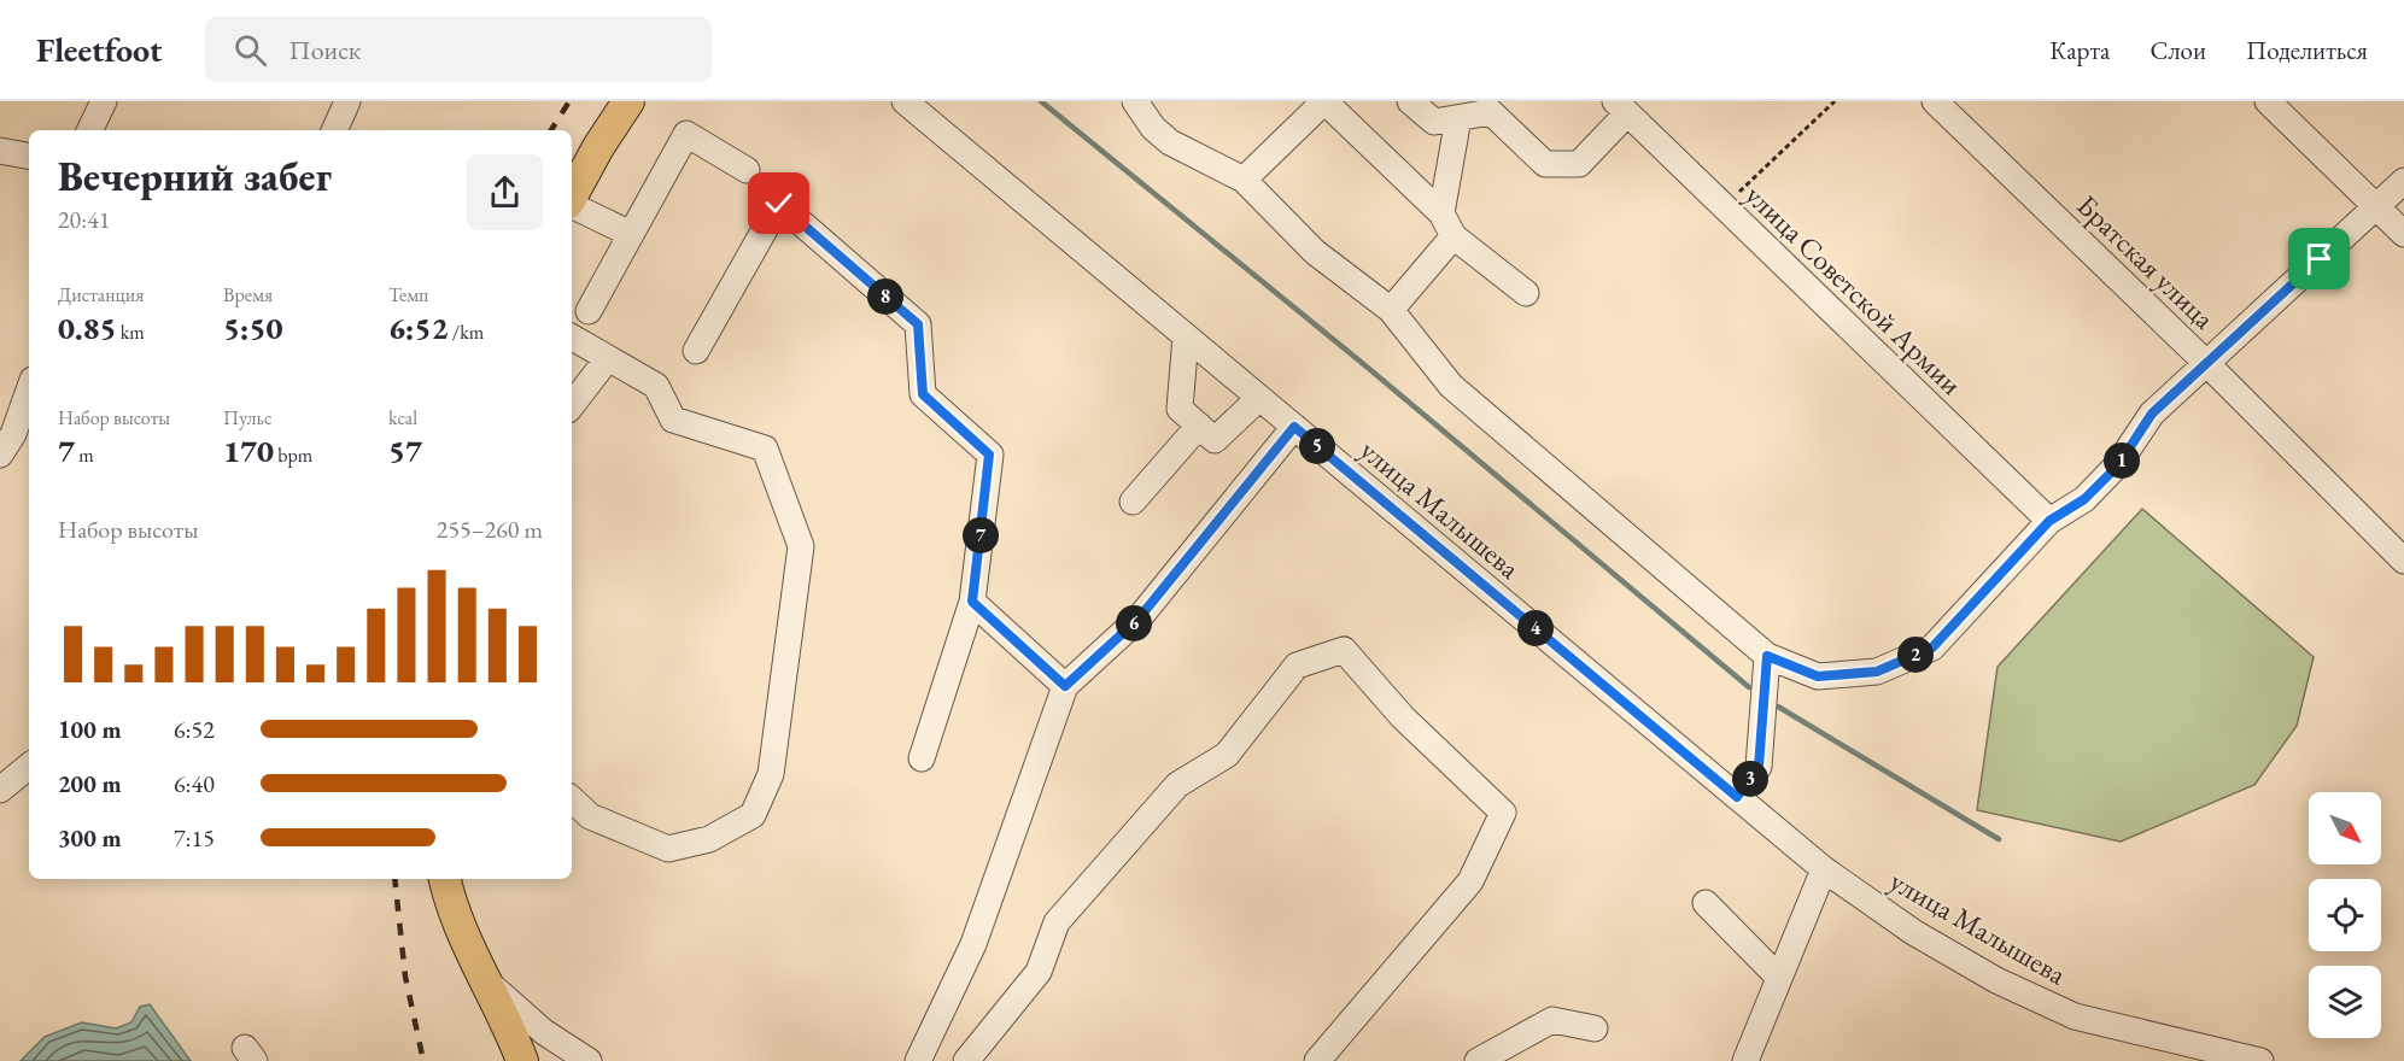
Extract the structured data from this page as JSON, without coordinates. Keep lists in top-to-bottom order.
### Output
{
  "streets": {
    "street": ["Братская улица", "улица Советской Армии", "улица Малышева"]
  },
  "north": "bottom right",
  "page": {
    "header": "Fleetfoot",
    "search": "Поиск",
    "nav": ["Карта", "Слои", "Поделиться"],
    "heading": ["Вечерний забег", "20:41"],
    "stats": [
      ["Дистанция", "0.85 km"],
      ["Время", "5:50"],
      ["Темп", "6:52 /km"],
      ["Набор высоты", "7 m"],
      ["Пульс", "170 bpm"],
      ["kcal", "57"]
    ],
    "pins": [
      "8",
      "5",
      "1",
      "7",
      "6",
      "4",
      "2",
      "3"
    ],
    "chart": ["Набор высоты", "255–260 m"],
    "list": [
      {
        "name": "100 m",
        "note": "6:52"
      },
      {
        "name": "200 m",
        "note": "6:40"
      },
      {
        "name": "300 m",
        "note": "7:15"
      }
    ]
  }
}
